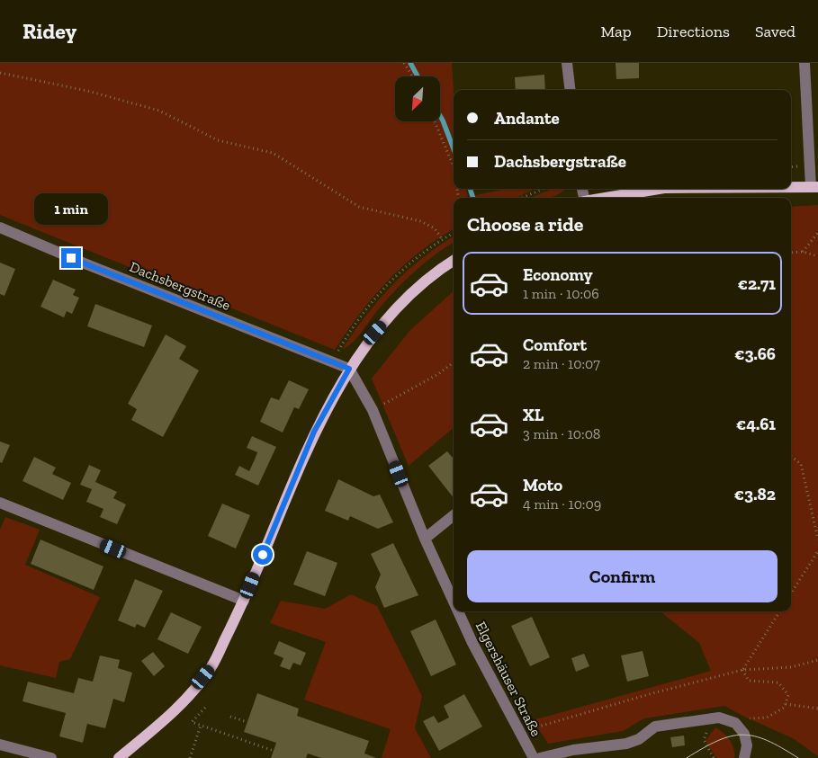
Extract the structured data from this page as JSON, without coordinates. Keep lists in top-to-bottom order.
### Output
{
  "streets": {
    "street": ["Dachsbergstraße", "Elgershäuser Straße"]
  },
  "crossings": [
    ["Dachsbergstraße", "Elgershäuser Straße"]
  ],
  "north": "bottom left",
  "page": {
    "header": "Ridey",
    "nav": ["Map", "Directions", "Saved"],
    "banner": ["Andante", "Dachsbergstraße"],
    "bubble": "1 min",
    "heading": "Choose a ride",
    "list": [
      {
        "name": "Economy",
        "note": "1 min · 10:06",
        "value": "€2.71"
      },
      {
        "name": "Comfort",
        "note": "2 min · 10:07",
        "value": "€3.66"
      },
      {
        "name": "XL",
        "note": "3 min · 10:08",
        "value": "€4.61"
      },
      {
        "name": "Moto",
        "note": "4 min · 10:09",
        "value": "€3.82"
      }
    ],
    "buttons": "Confirm"
  }
}
